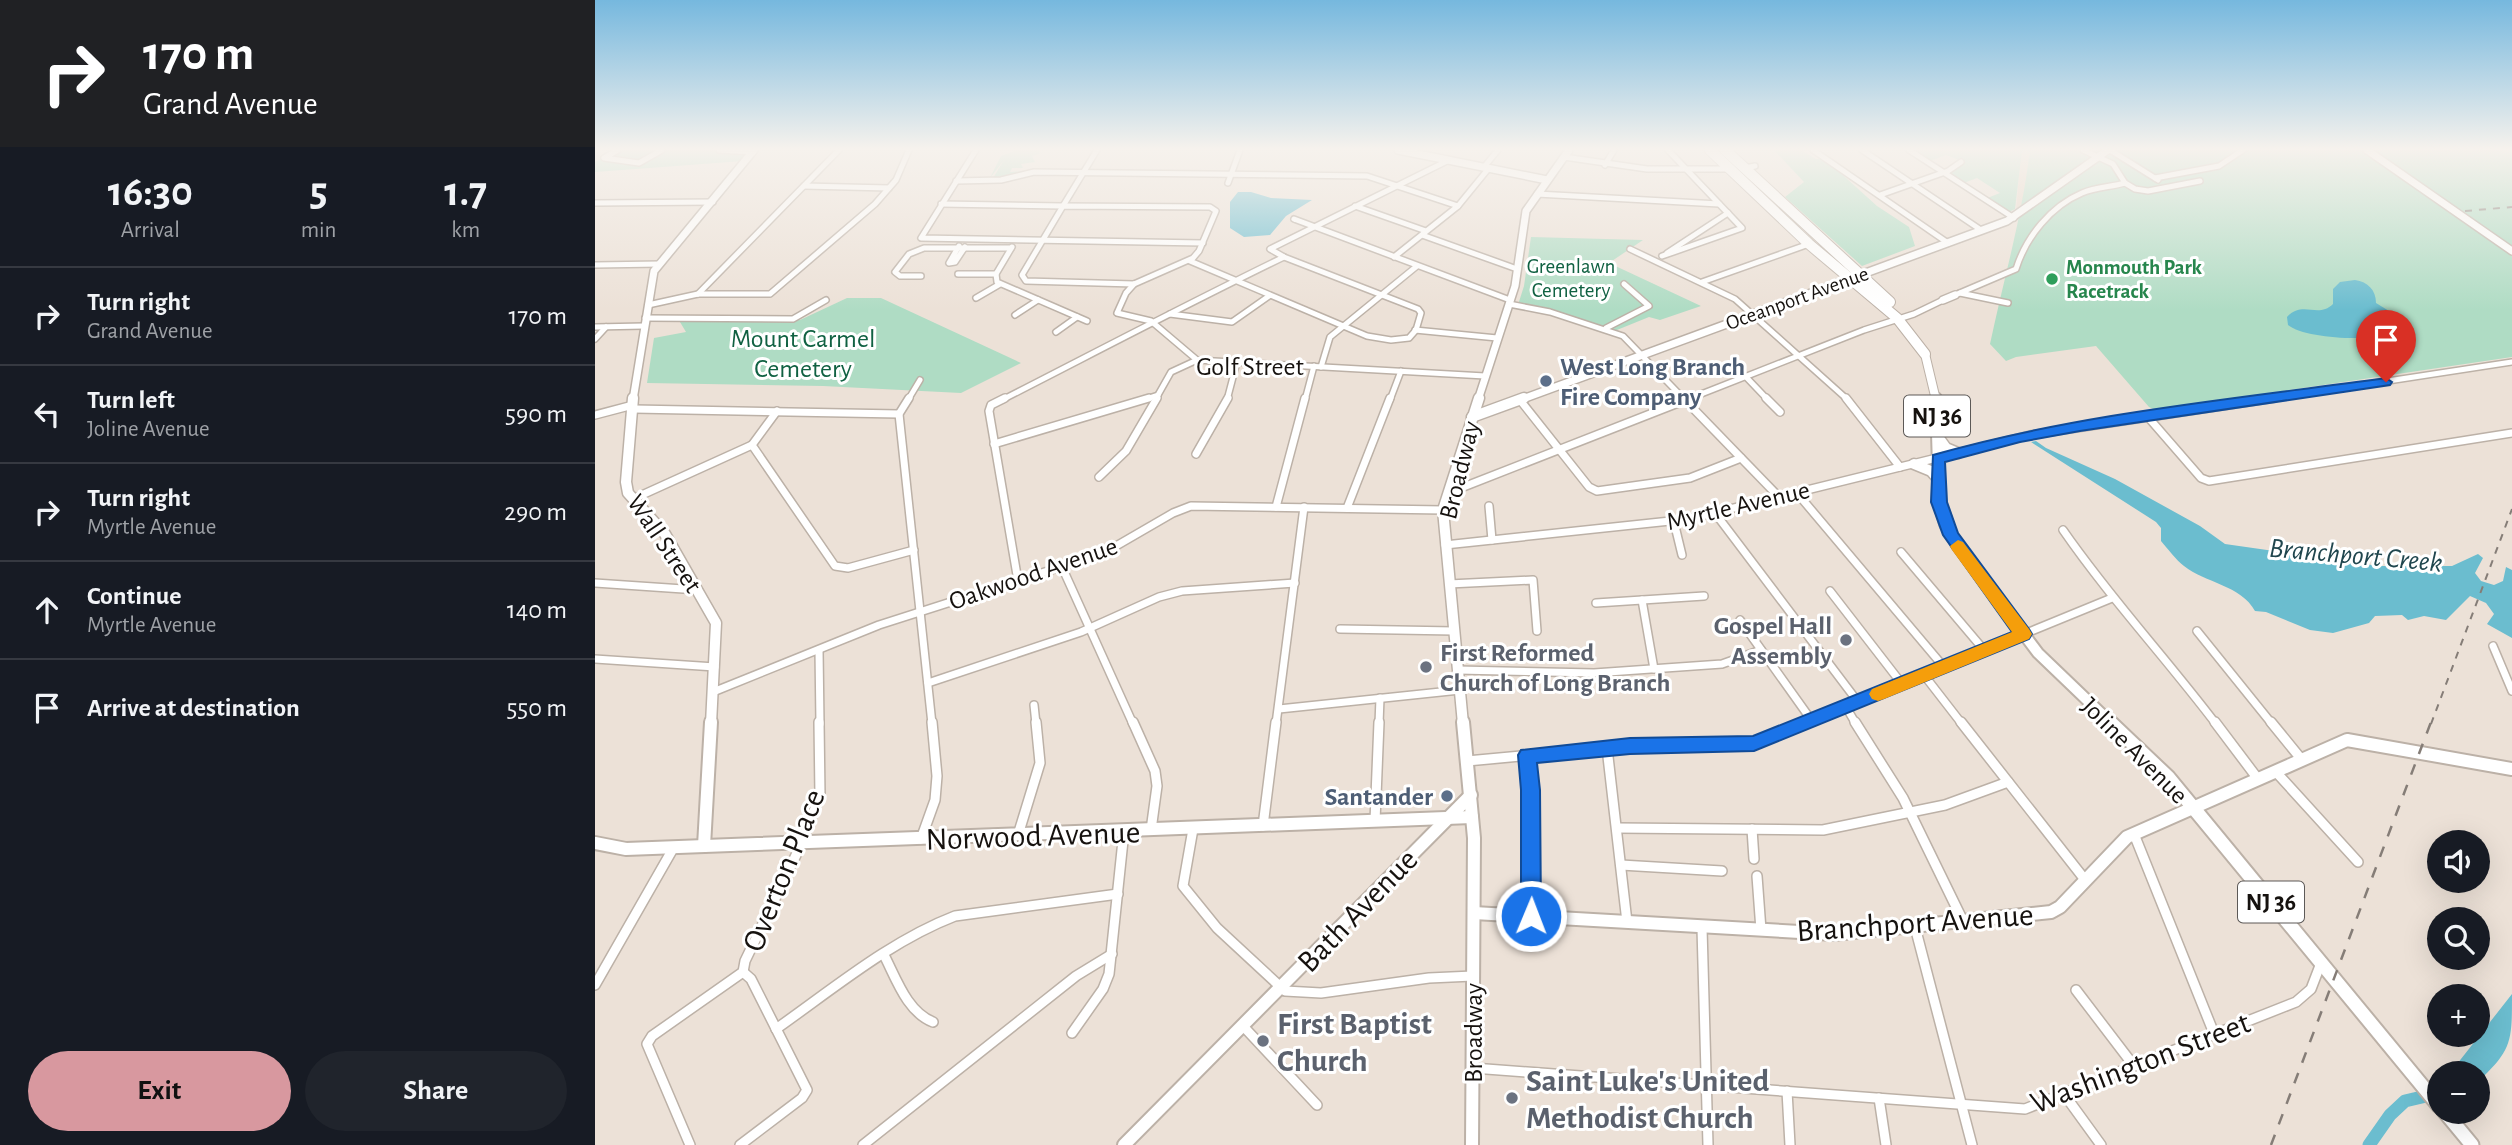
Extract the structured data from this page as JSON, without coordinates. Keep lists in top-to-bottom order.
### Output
{
  "streets": {
    "highway": ["NJ 36"],
    "main road": ["Joline Avenue"],
    "street": [
      "Oceanport Avenue",
      "Golf Street",
      "Broadway",
      "Myrtle Avenue",
      "Wall Street",
      "Oakwood Avenue",
      "Norwood Avenue",
      "Overton Place",
      "Bath Avenue",
      "Branchport Avenue",
      "Washington Street"
    ]
  },
  "crossings": [
    ["Oceanport Avenue", "NJ 36"],
    ["Oceanport Avenue", "Broadway"],
    ["Golf Street", "Broadway"],
    ["NJ 36", "Joline Avenue"],
    ["Broadway", "Myrtle Avenue"],
    ["Broadway", "Oakwood Avenue"],
    ["Broadway", "Norwood Avenue"],
    ["Broadway", "Bath Avenue"],
    ["Broadway", "Branchport Avenue"],
    ["Broadway", "Washington Street"],
    ["Myrtle Avenue", "Joline Avenue"],
    ["Wall Street", "Oakwood Avenue"],
    ["Wall Street", "Norwood Avenue"],
    ["Oakwood Avenue", "Overton Place"],
    ["Joline Avenue", "Branchport Avenue"],
    ["Joline Avenue", "Washington Street"],
    ["Norwood Avenue", "Overton Place"],
    ["Norwood Avenue", "Bath Avenue"]
  ],
  "water": ["Branchport Creek"],
  "parks": ["Greenlawn Cemetery", "Mount Carmel Cemetery"],
  "places": [
    "Monmouth Park Racetrack",
    "West Long Branch Fire Company",
    "Gospel Hall Assembly",
    "First Reformed Church of Long Branch",
    "Santander",
    "First Baptist Church",
    "Saint Luke's United Methodist Church"
  ],
  "page": {
    "turn": ["170 m", "Grand Avenue"],
    "eta": [
      "16:30",
      "Arrival",
      "5",
      "min",
      "1.7",
      "km"
    ],
    "list": [
      {
        "name": "Turn right",
        "note": "Grand Avenue",
        "value": "170 m"
      },
      {
        "name": "Turn left",
        "note": "Joline Avenue",
        "value": "590 m"
      },
      {
        "name": "Turn right",
        "note": "Myrtle Avenue",
        "value": "290 m"
      },
      {
        "name": "Continue",
        "note": "Myrtle Avenue",
        "value": "140 m"
      },
      {
        "name": "Arrive at destination",
        "value": "550 m"
      }
    ],
    "map_buttons": ["+", "−"],
    "buttons": ["Exit", "Share"]
  }
}
